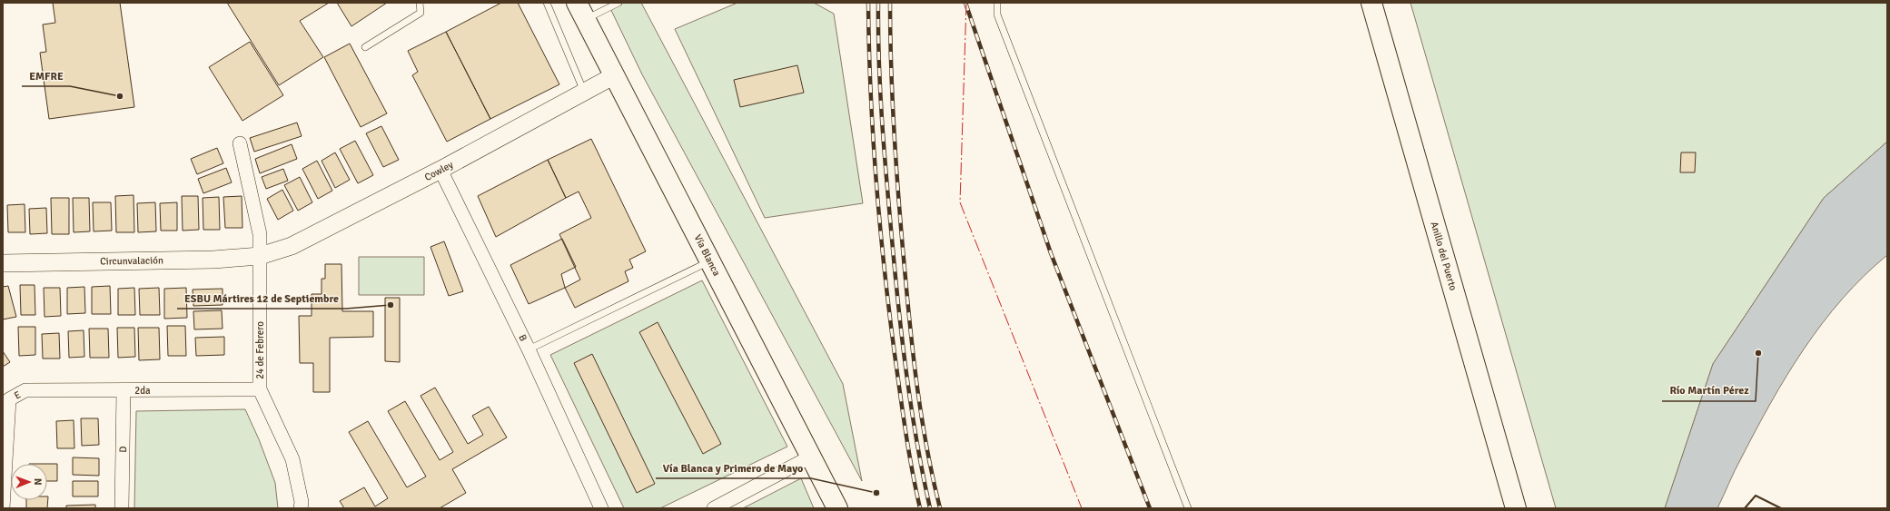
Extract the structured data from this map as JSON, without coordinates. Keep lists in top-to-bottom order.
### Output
{
  "streets": {
    "main road": ["Vía Blanca", "Anillo del Puerto"],
    "street": [
      "Cowley",
      "Circunvalación",
      "B",
      "24 de Febrero",
      "2da",
      "E",
      "D"
    ]
  },
  "crossings": [
    ["Cowley", "Vía Blanca"],
    ["Cowley", "Circunvalación"],
    ["Cowley", "B"],
    ["Cowley", "24 de Febrero"],
    ["Circunvalación", "24 de Febrero"],
    ["24 de Febrero", "2da"],
    ["2da", "E"],
    ["2da", "D"]
  ],
  "places": [
    "EMFRE",
    "ESBU Mártires 12 de Septiembre",
    "Río Martín Pérez",
    "Vía Blanca y Primero de Mayo"
  ],
  "north": "right"
}
